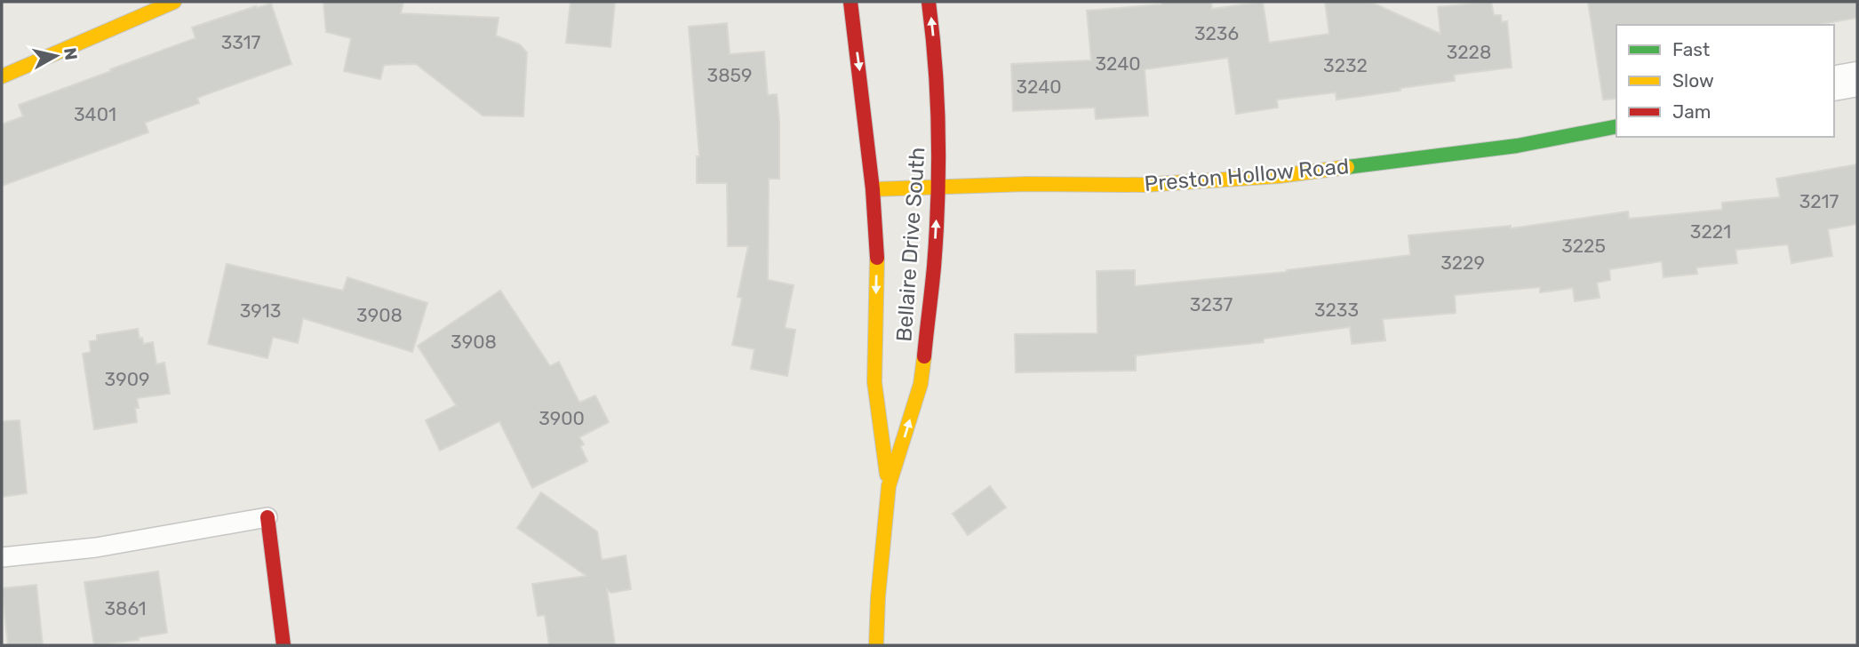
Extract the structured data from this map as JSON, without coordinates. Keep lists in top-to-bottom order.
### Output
{
  "streets": {
    "main road": ["Preston Hollow Road", "Bellaire Drive South"]
  },
  "crossings": [
    ["Preston Hollow Road", "Bellaire Drive South"]
  ],
  "house_numbers": [
    "3236",
    "3317",
    "3228",
    "3240",
    "3232",
    "3859",
    "3240",
    "3401",
    "3217",
    "3221",
    "3225",
    "3229",
    "3237",
    "3233",
    "3913",
    "3908",
    "3908",
    "3909",
    "3900",
    "3861"
  ],
  "legend": ["Fast", "Slow", "Jam"],
  "north": "right"
}
